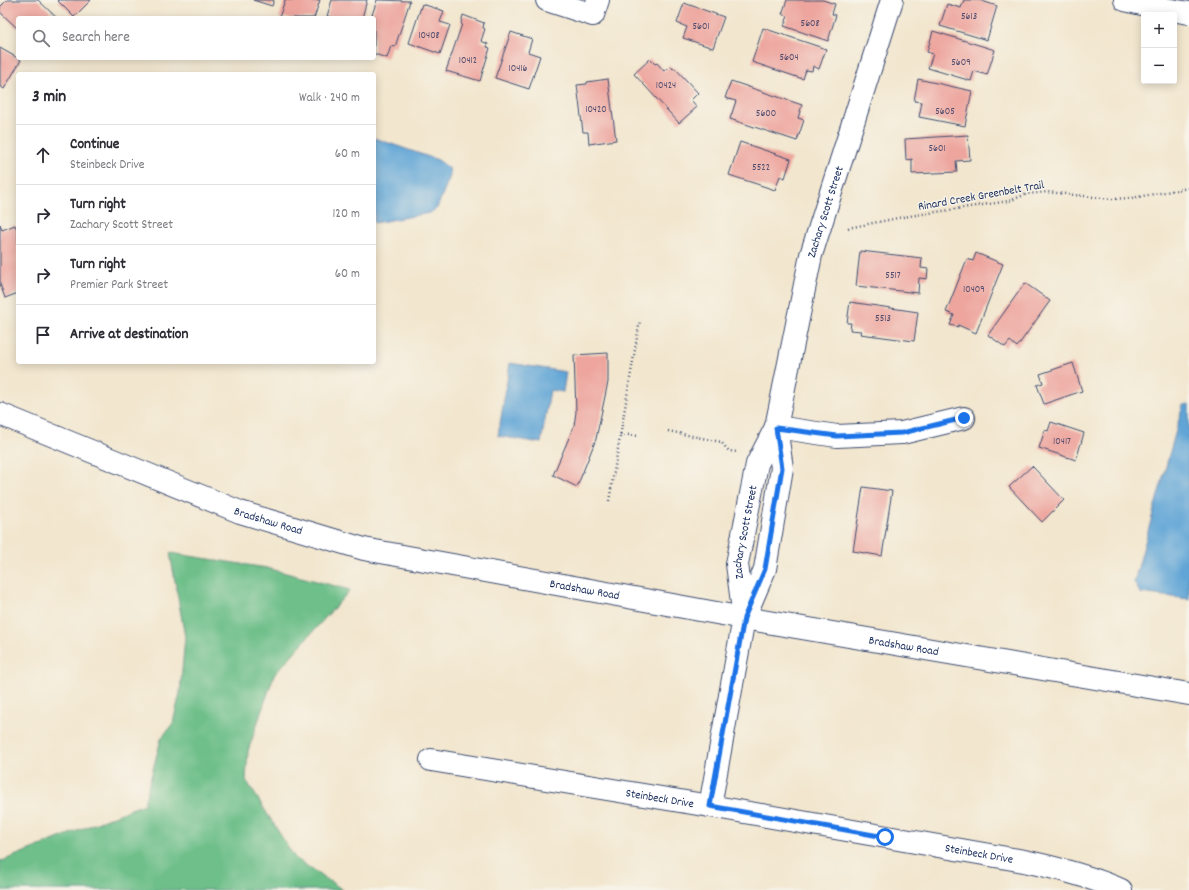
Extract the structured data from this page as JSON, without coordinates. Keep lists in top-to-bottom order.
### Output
{
  "streets": {
    "street": ["Zachary Scott Street", "Bradshaw Road", "Steinbeck Drive"],
    "path": ["Rinard Creek Greenbelt Trail"]
  },
  "crossings": [
    ["Zachary Scott Street", "Bradshaw Road"],
    ["Zachary Scott Street", "Steinbeck Drive"]
  ],
  "house_numbers": [
    "5613",
    "5608",
    "5601",
    "10408",
    "5604",
    "10412",
    "5609",
    "10416",
    "10424",
    "10420",
    "5605",
    "5600",
    "5601",
    "5522",
    "5517",
    "10409",
    "5513",
    "10417"
  ],
  "page": {
    "map_buttons": ["+", "−"],
    "search": "Search here",
    "heading": ["3 min", "Walk · 240 m"],
    "list": [
      ["Continue", "Steinbeck Drive", "60 m"],
      ["Turn right", "Zachary Scott Street", "120 m"],
      ["Turn right", "Premier Park Street", "60 m"],
      "Arrive at destination"
    ]
  }
}
